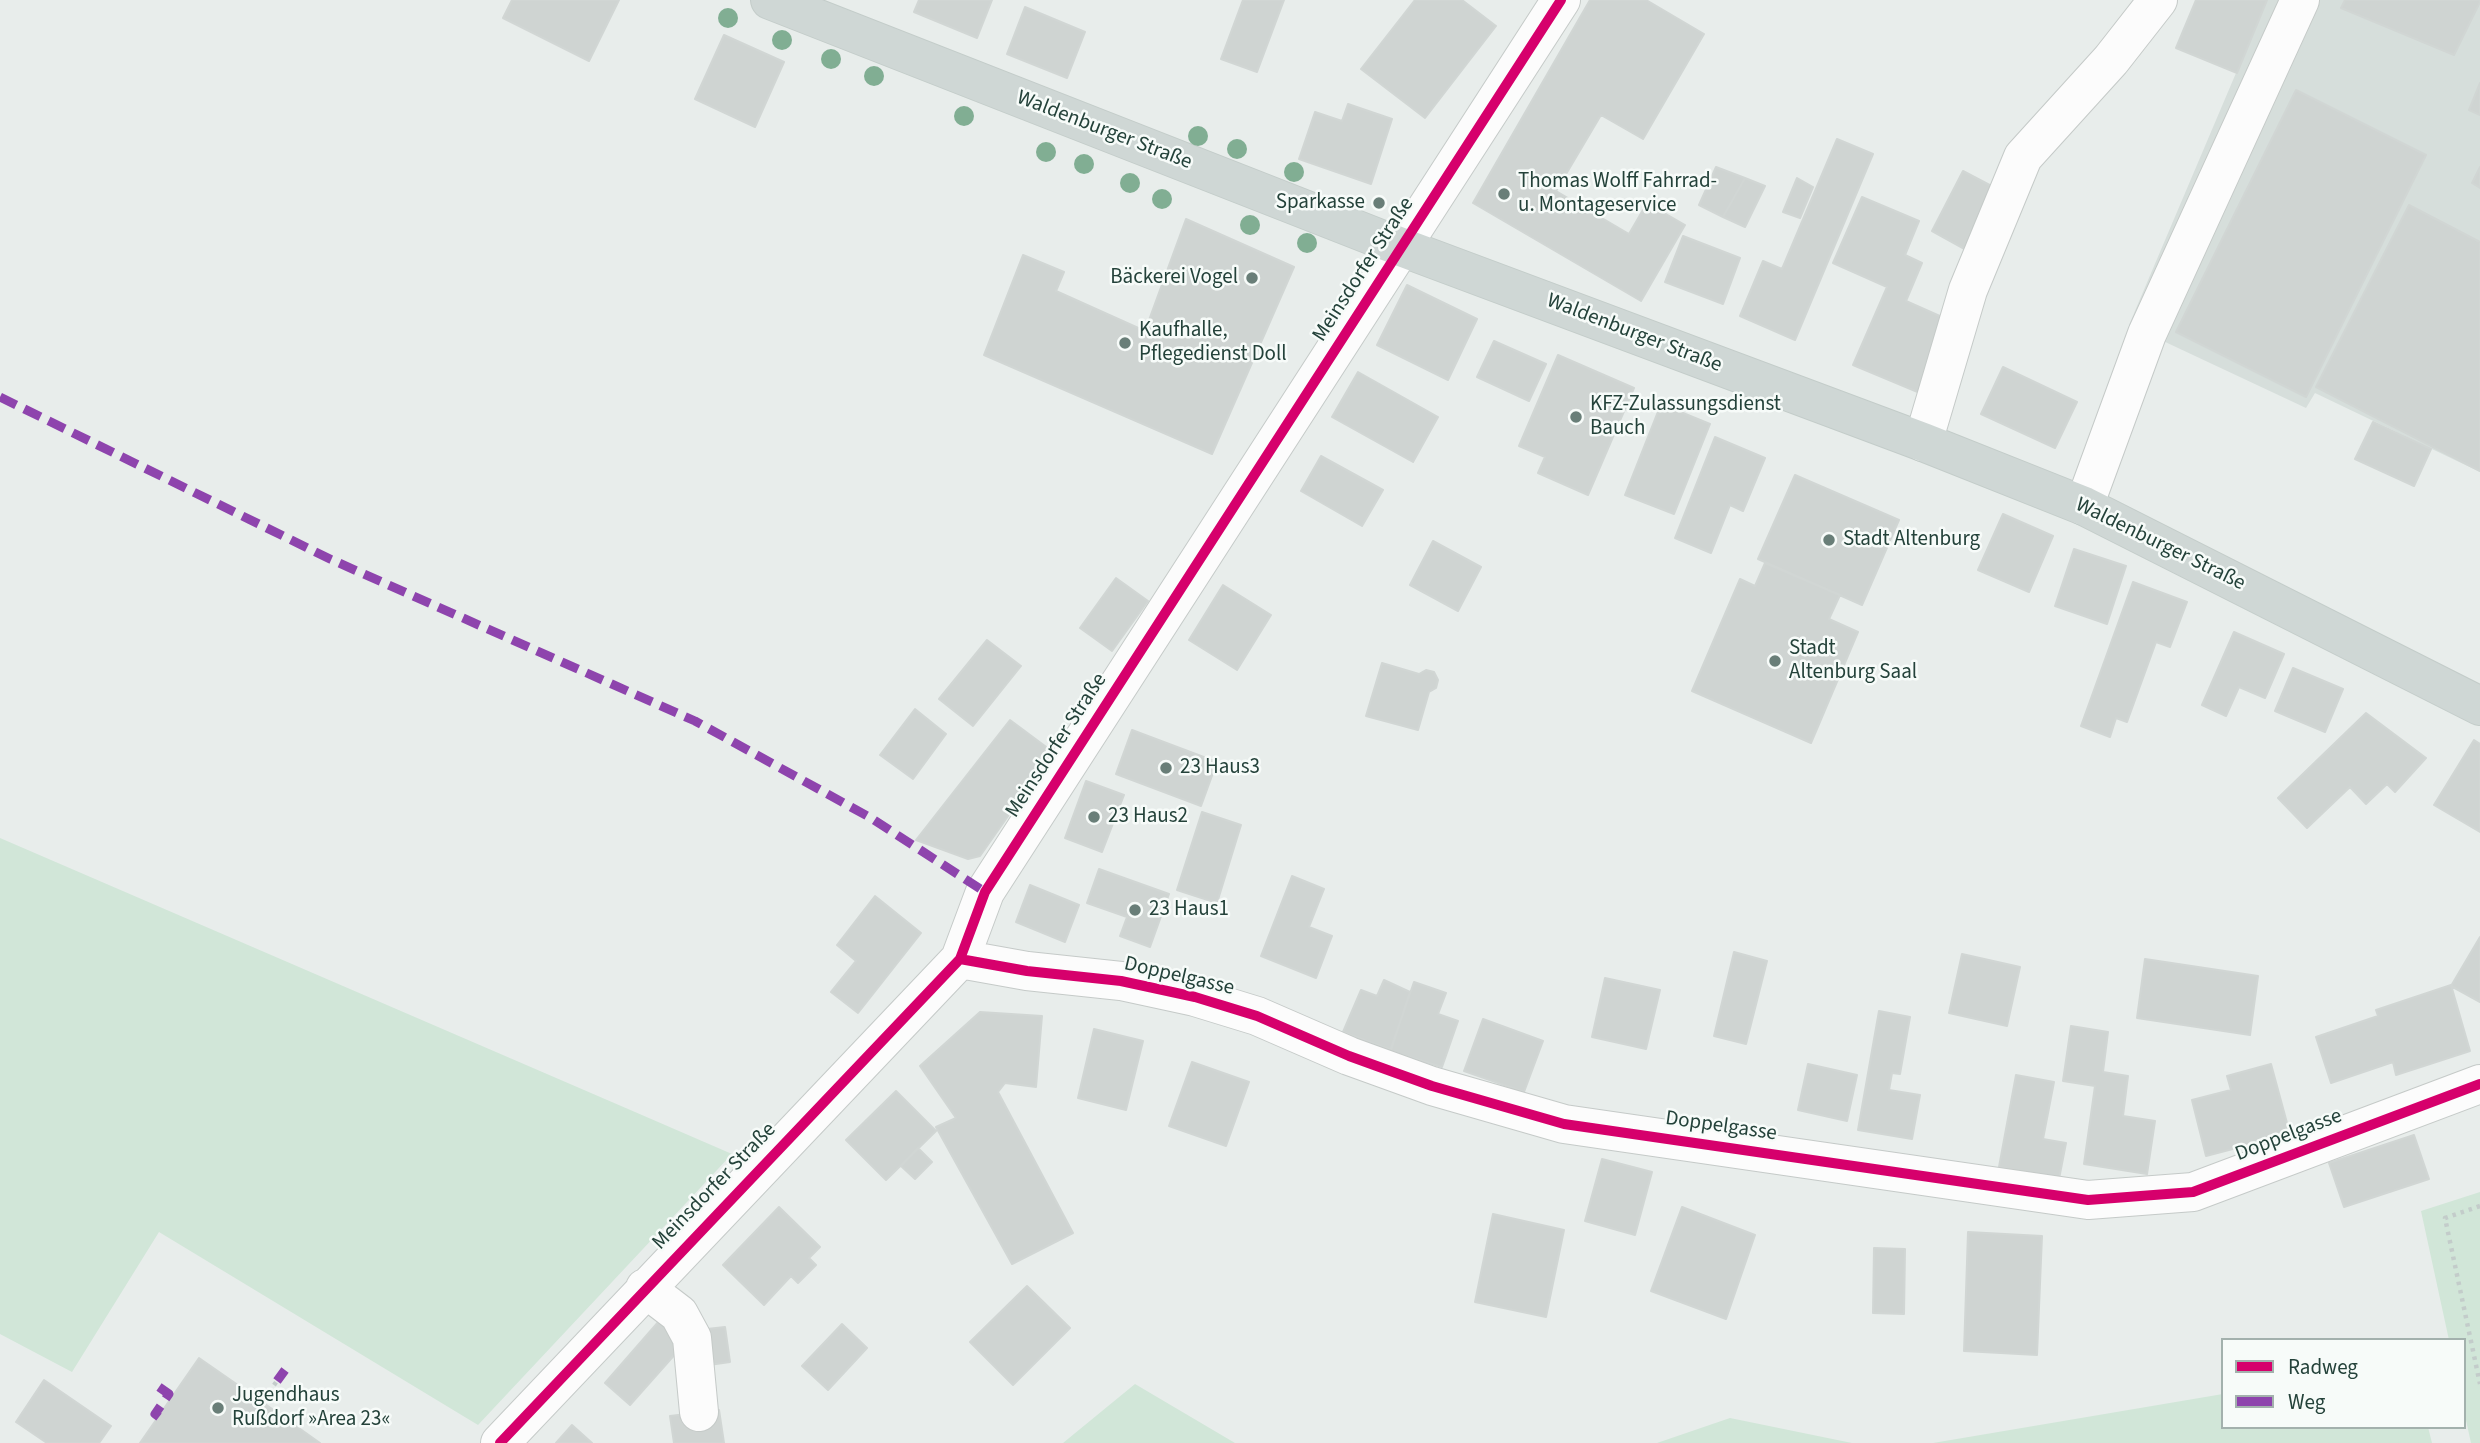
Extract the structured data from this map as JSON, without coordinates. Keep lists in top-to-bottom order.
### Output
{
  "streets": {
    "main road": ["Waldenburger Straße"],
    "street": ["Meinsdorfer Straße", "Doppelgasse"]
  },
  "crossings": [
    ["Waldenburger Straße", "Meinsdorfer Straße"],
    ["Meinsdorfer Straße", "Doppelgasse"]
  ],
  "places": [
    "Thomas Wolff Fahrrad- u. Montageservice",
    "Sparkasse",
    "Bäckerei Vogel",
    "Kaufhalle, Pflegedienst Doll",
    "KFZ-Zulassungsdienst Bauch",
    "Stadt Altenburg",
    "Stadt Altenburg Saal",
    "23 Haus3",
    "23 Haus2",
    "23 Haus1",
    "Jugendhaus Rußdorf »Area 23«"
  ],
  "legend": ["Radweg", "Weg"]
}
